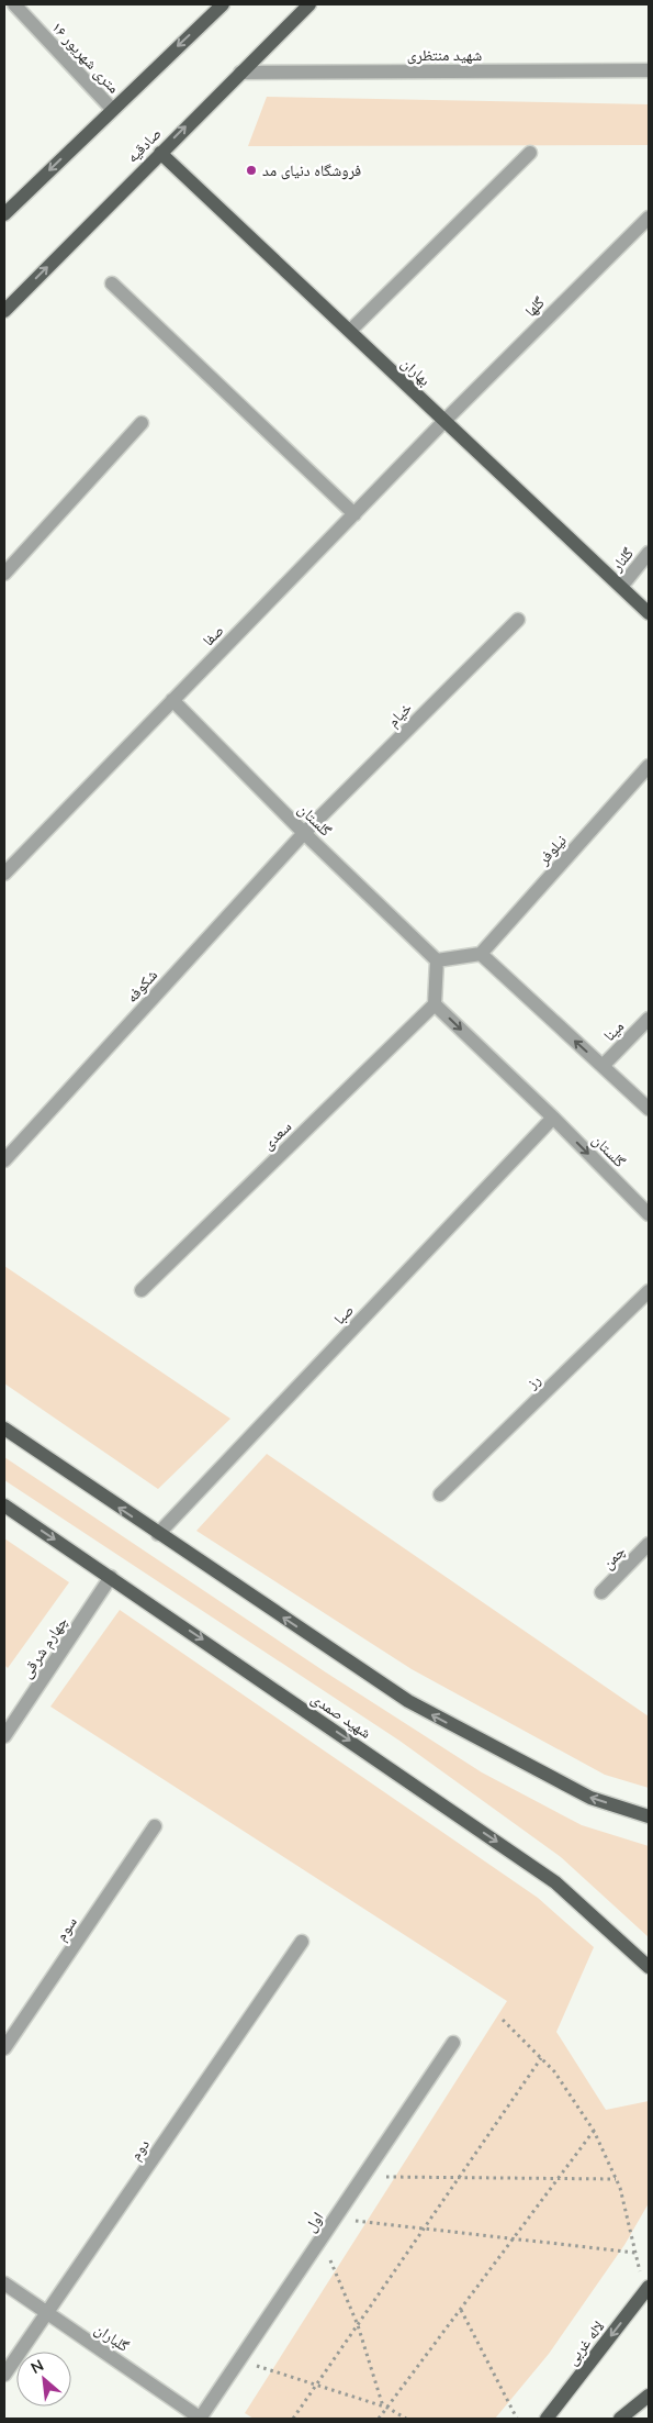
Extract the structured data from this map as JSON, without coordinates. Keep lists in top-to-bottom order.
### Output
{
  "streets": {
    "main road": [
      "صادقیه",
      "بهاران",
      "شهید صمدی",
      "لاله غربی"
    ],
    "street": [
      "شهید منتظری",
      "۱۶ متری شهریور",
      "گلها",
      "گلنار",
      "صفا",
      "خیام",
      "گلستان",
      "نیلوفر",
      "شکوفه",
      "مینا",
      "سعدی",
      "صبا",
      "رز",
      "چمن",
      "چهارم شرقی",
      "سوم",
      "دوم",
      "اول",
      "گلباران"
    ]
  },
  "crossings": [
    ["شهید منتظری", "صادقیه"],
    ["صادقیه", "بهاران"],
    ["گلها", "بهاران"],
    ["گلها", "صفا"],
    ["بهاران", "گلنار"],
    ["بهاران", "صفا"],
    ["صفا", "گلستان"],
    ["خیام", "گلستان"],
    ["خیام", "شکوفه"],
    ["گلستان", "شکوفه"],
    ["گلستان", "سعدی"],
    ["گلستان", "صبا"],
    ["چهارم شرقی", "شهید صمدی"],
    ["دوم", "گلباران"],
    ["اول", "گلباران"]
  ],
  "one_way": ["لاله غربی"],
  "places": ["فروشگاه دنیای مد"],
  "north": "top left"
}
